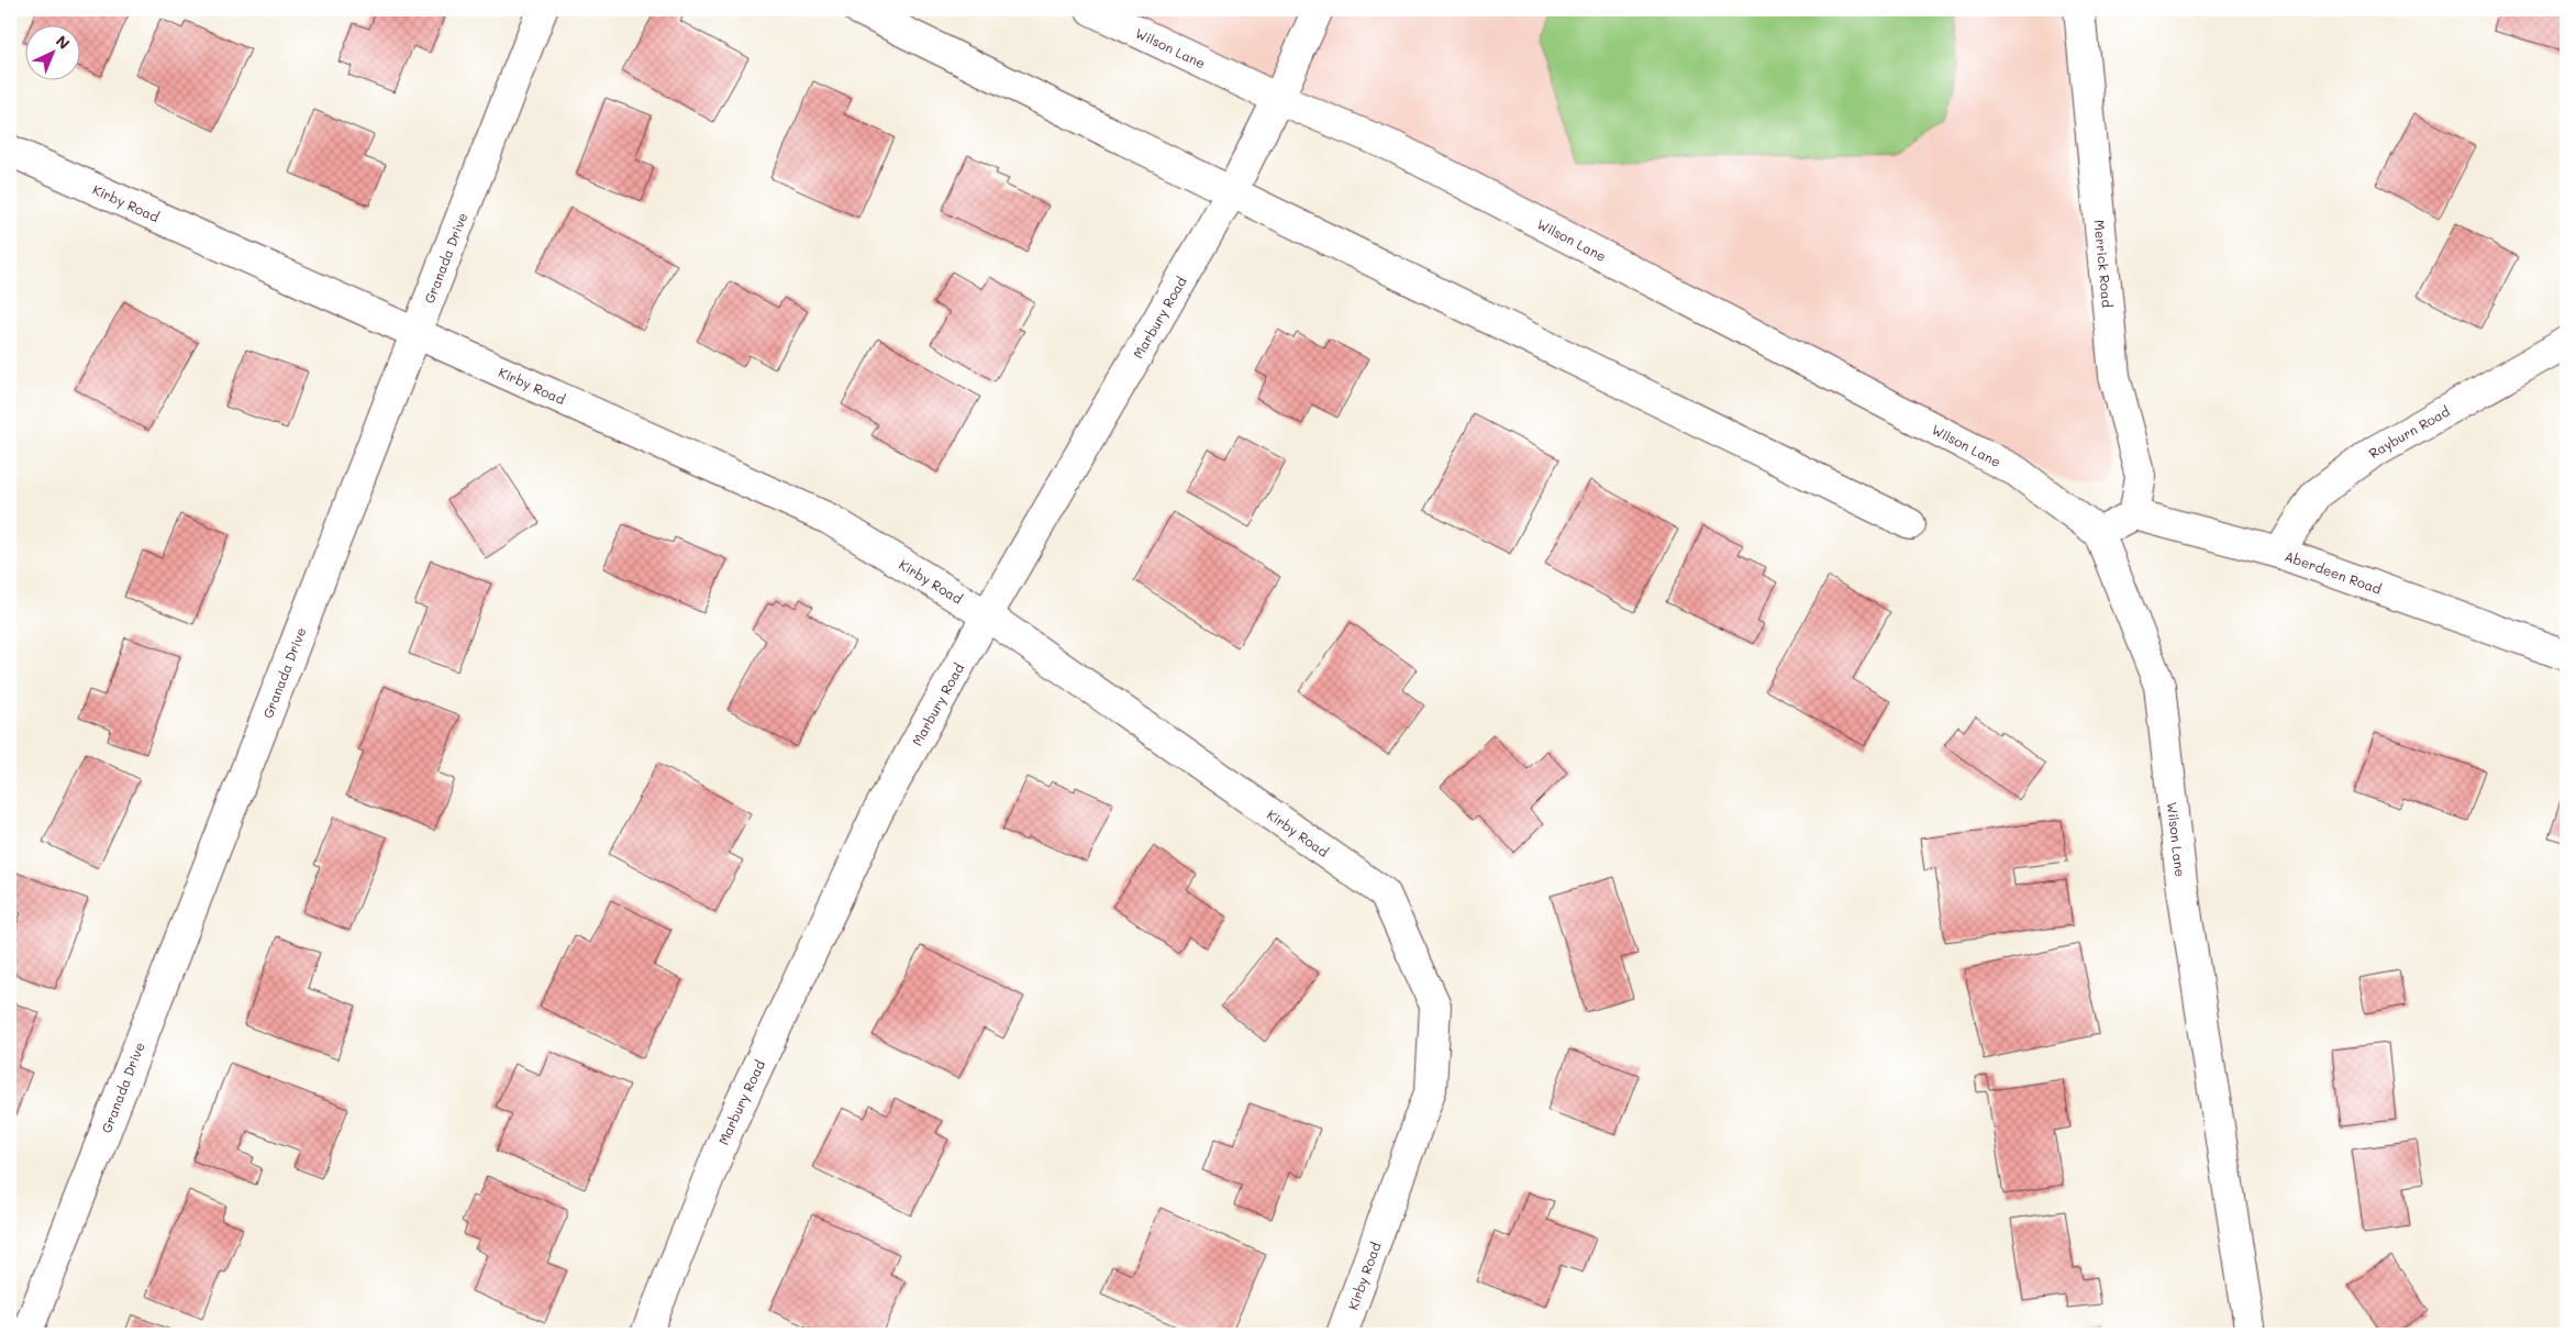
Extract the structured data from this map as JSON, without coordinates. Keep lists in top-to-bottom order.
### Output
{
  "streets": {
    "street": [
      "Wilson Lane",
      "Kirby Road",
      "Granada Drive",
      "Merrick Road",
      "Marbury Road",
      "Rayburn Road",
      "Aberdeen Road"
    ]
  },
  "crossings": [
    ["Wilson Lane", "Marbury Road"],
    ["Kirby Road", "Granada Drive"],
    ["Kirby Road", "Marbury Road"],
    ["Merrick Road", "Aberdeen Road"],
    ["Rayburn Road", "Aberdeen Road"]
  ],
  "north": "top right"
}
